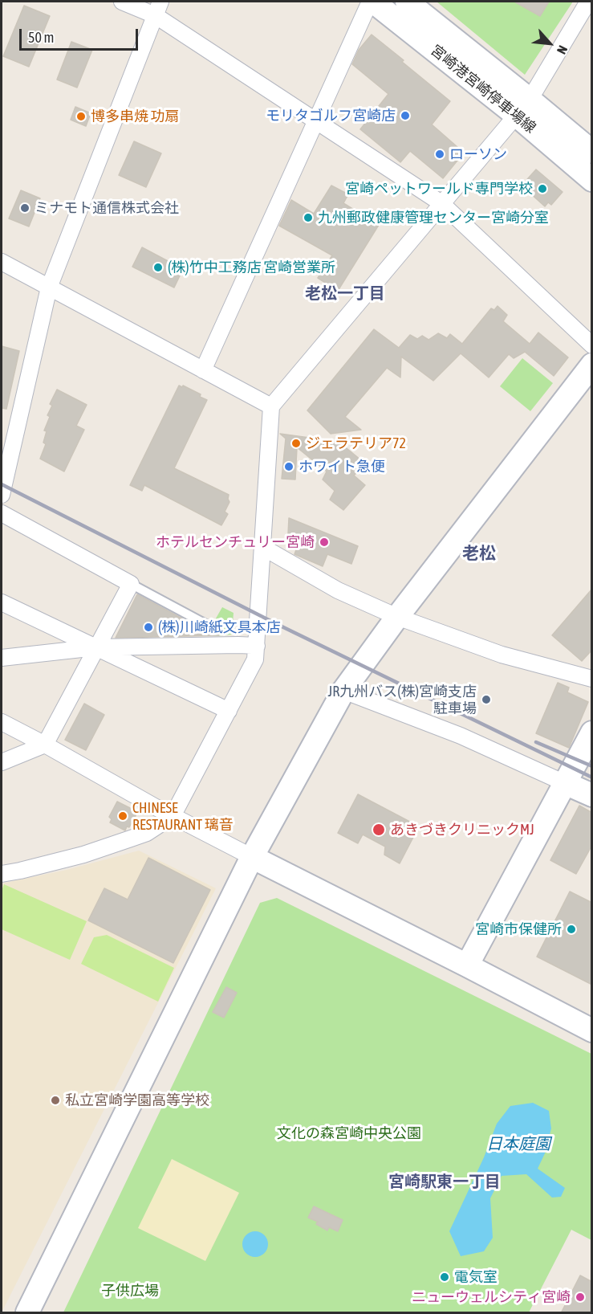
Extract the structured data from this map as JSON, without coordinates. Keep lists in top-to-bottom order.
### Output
{
  "streets": {
    "street": ["宮崎港宮崎停車場線"]
  },
  "districts": ["老松一丁目", "老松", "宮崎駅東一丁目"],
  "water": ["日本庭園"],
  "parks": ["文化の森宮崎中央公園", "子供広場"],
  "places": [
    "モリタゴルフ宮崎店",
    "博多串焼 功扇",
    "ローソン",
    "宮崎ペットワールド専門学校",
    "ミナモト通信株式会社",
    "九州郵政健康管理センター宮崎分室",
    "(株)竹中工務店 宮崎営業所",
    "ジェラテリア72",
    "ホワイト急便",
    "ホテルセンチュリー宮崎",
    "(株)川崎紙文具本店",
    "JR九州バス(株)宮崎支店 駐車場",
    "CHINESE RESTAURANT 璃音",
    "あきづきクリニックMJ",
    "宮崎市保健所",
    "私立宮崎学園高等学校",
    "電気室",
    "ニューウェルシティ宮崎"
  ],
  "scale_bar": "50 m",
  "north": "bottom right"
}
